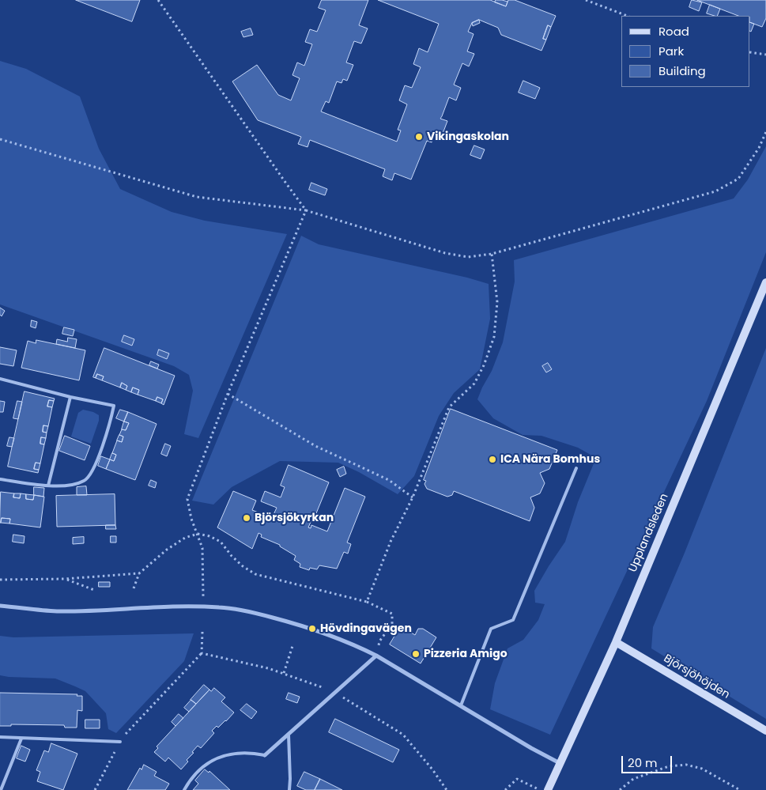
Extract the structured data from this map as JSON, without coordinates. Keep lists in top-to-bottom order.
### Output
{
  "streets": {
    "street": ["Upplandsleden", "Björsjöhöjden"]
  },
  "crossings": [
    ["Upplandsleden", "Björsjöhöjden"]
  ],
  "places": [
    "Vikingaskolan",
    "ICA Nära Bomhus",
    "Björsjökyrkan",
    "Hövdingavägen",
    "Pizzeria Amigo"
  ],
  "legend": ["Road", "Park", "Building"],
  "scale_bar": "20 m"
}
